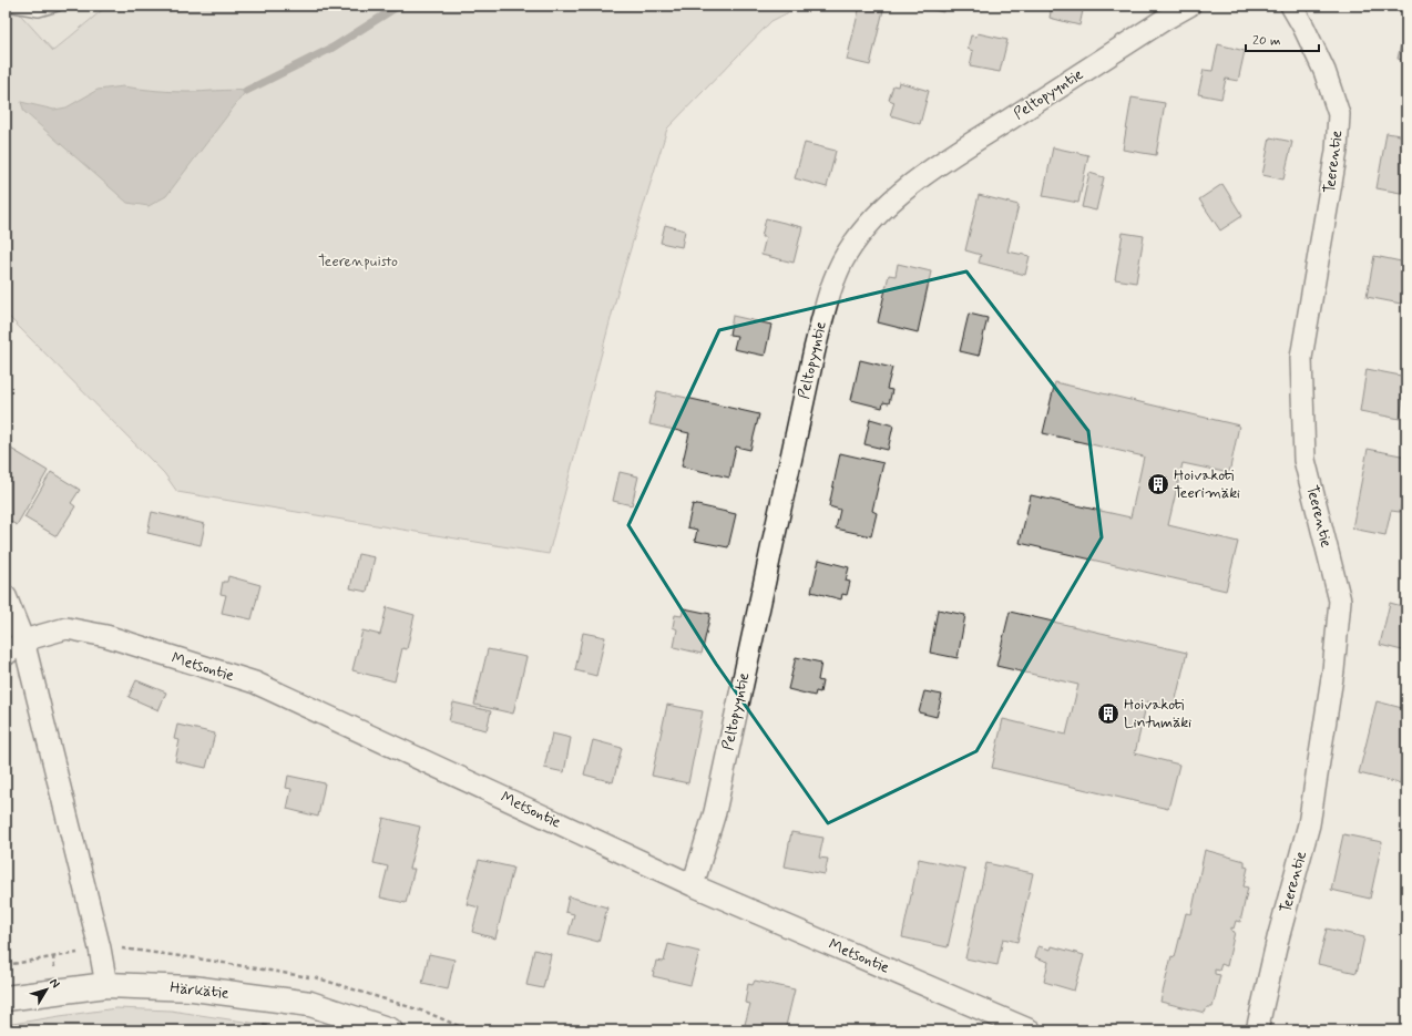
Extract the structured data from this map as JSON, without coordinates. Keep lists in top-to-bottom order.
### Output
{
  "streets": {
    "main road": ["Härkätie"],
    "street": ["Peltopyyntie", "Teerentie", "Metsontie"]
  },
  "crossings": [
    ["Peltopyyntie", "Metsontie"]
  ],
  "parks": ["Teerenpuisto"],
  "places": {
    "building": ["Hoivakoti Teerimäki", "Hoivakoti Lintumäki"]
  },
  "scale_bar": "20 m",
  "north": "top right"
}
